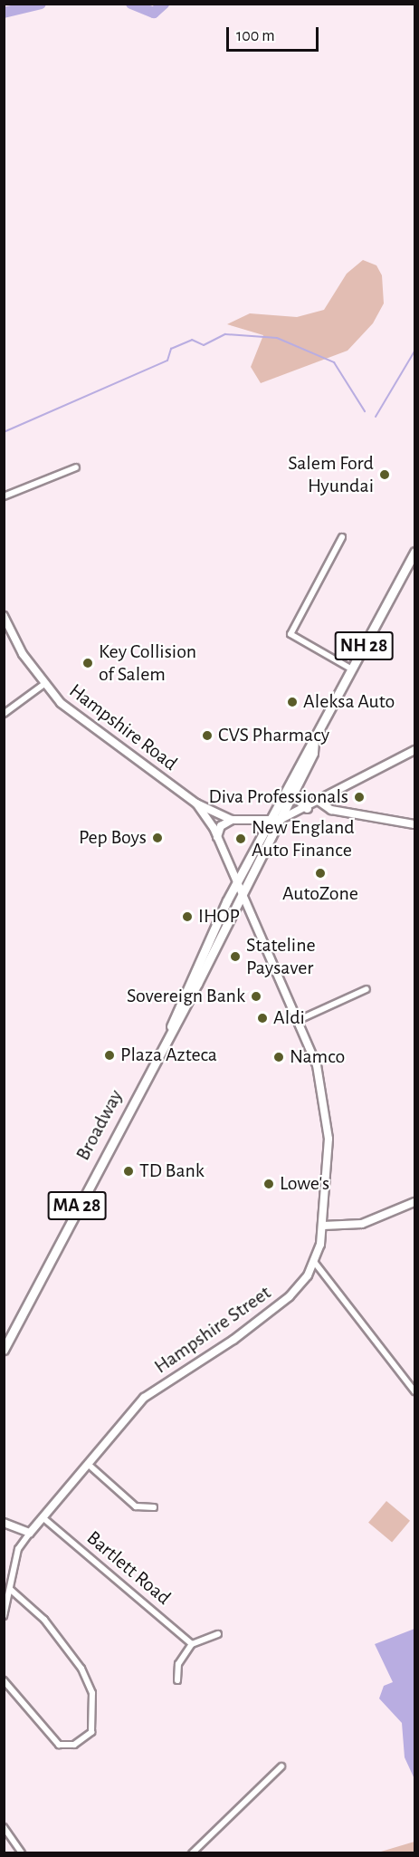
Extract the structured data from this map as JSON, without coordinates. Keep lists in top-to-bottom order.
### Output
{
  "streets": {
    "main road": ["NH 28", "Broadway", "MA 28"],
    "street": ["Hampshire Road", "Hampshire Street", "Bartlett Road"]
  },
  "crossings": [
    ["NH 28", "Hampshire Road"],
    ["NH 28", "Broadway"],
    ["NH 28", "Hampshire Street"],
    ["Hampshire Road", "Hampshire Street"],
    ["Hampshire Street", "Bartlett Road"]
  ],
  "places": [
    "Salem Ford Hyundai",
    "Key Collision of Salem",
    "Aleksa Auto",
    "CVS Pharmacy",
    "Diva Professionals",
    "Pep Boys",
    "New England Auto Finance",
    "AutoZone",
    "IHOP",
    "Stateline Paysaver",
    "Sovereign Bank",
    "Aldi",
    "Plaza Azteca",
    "Namco",
    "TD Bank",
    "Lowe's"
  ],
  "scale_bar": "100 m"
}
